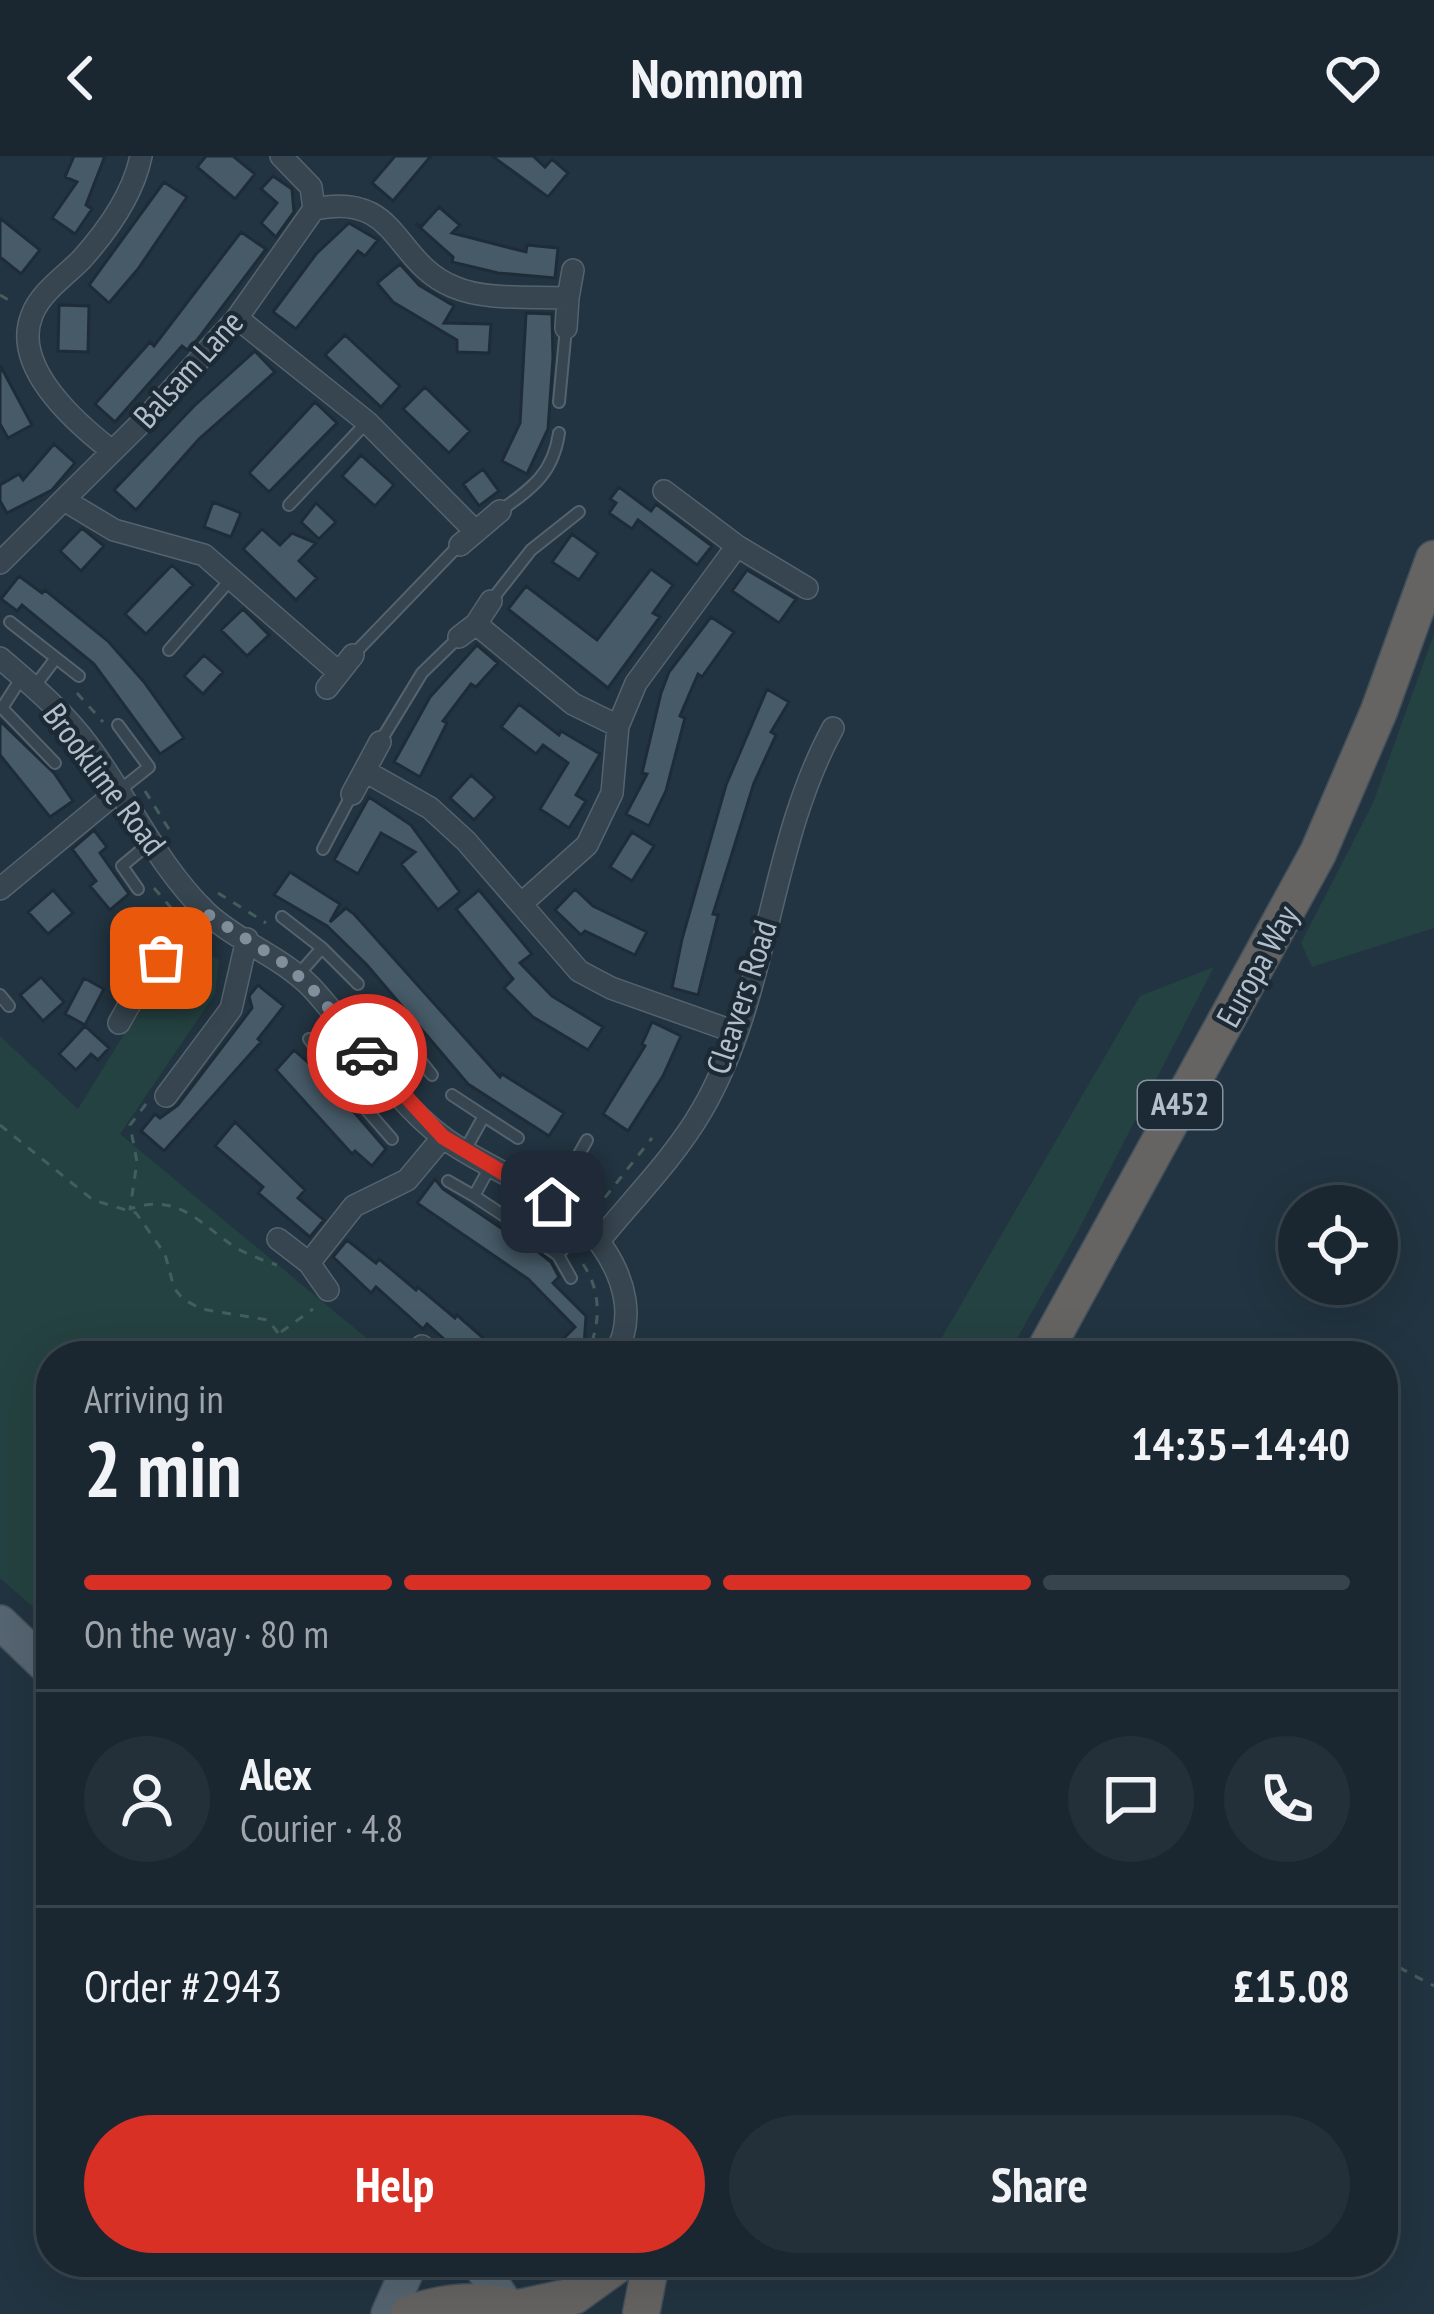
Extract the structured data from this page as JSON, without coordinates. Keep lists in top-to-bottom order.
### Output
{
  "streets": {
    "highway": ["Europa Way", "A452"],
    "street": ["Balsam Lane", "Brooklime Road", "Cleavers Road"]
  },
  "crossings": [
    ["Brooklime Road", "Cleavers Road"]
  ],
  "page": {
    "header": "Nomnom",
    "heading": ["2 min", "Arriving in", "14:35–14:40"],
    "panel": [
      "Alex",
      "Courier · 4.8",
      "Order #2943",
      "£15.08"
    ],
    "bar": "On the way · 80 m",
    "buttons": ["Help", "Share"]
  }
}
